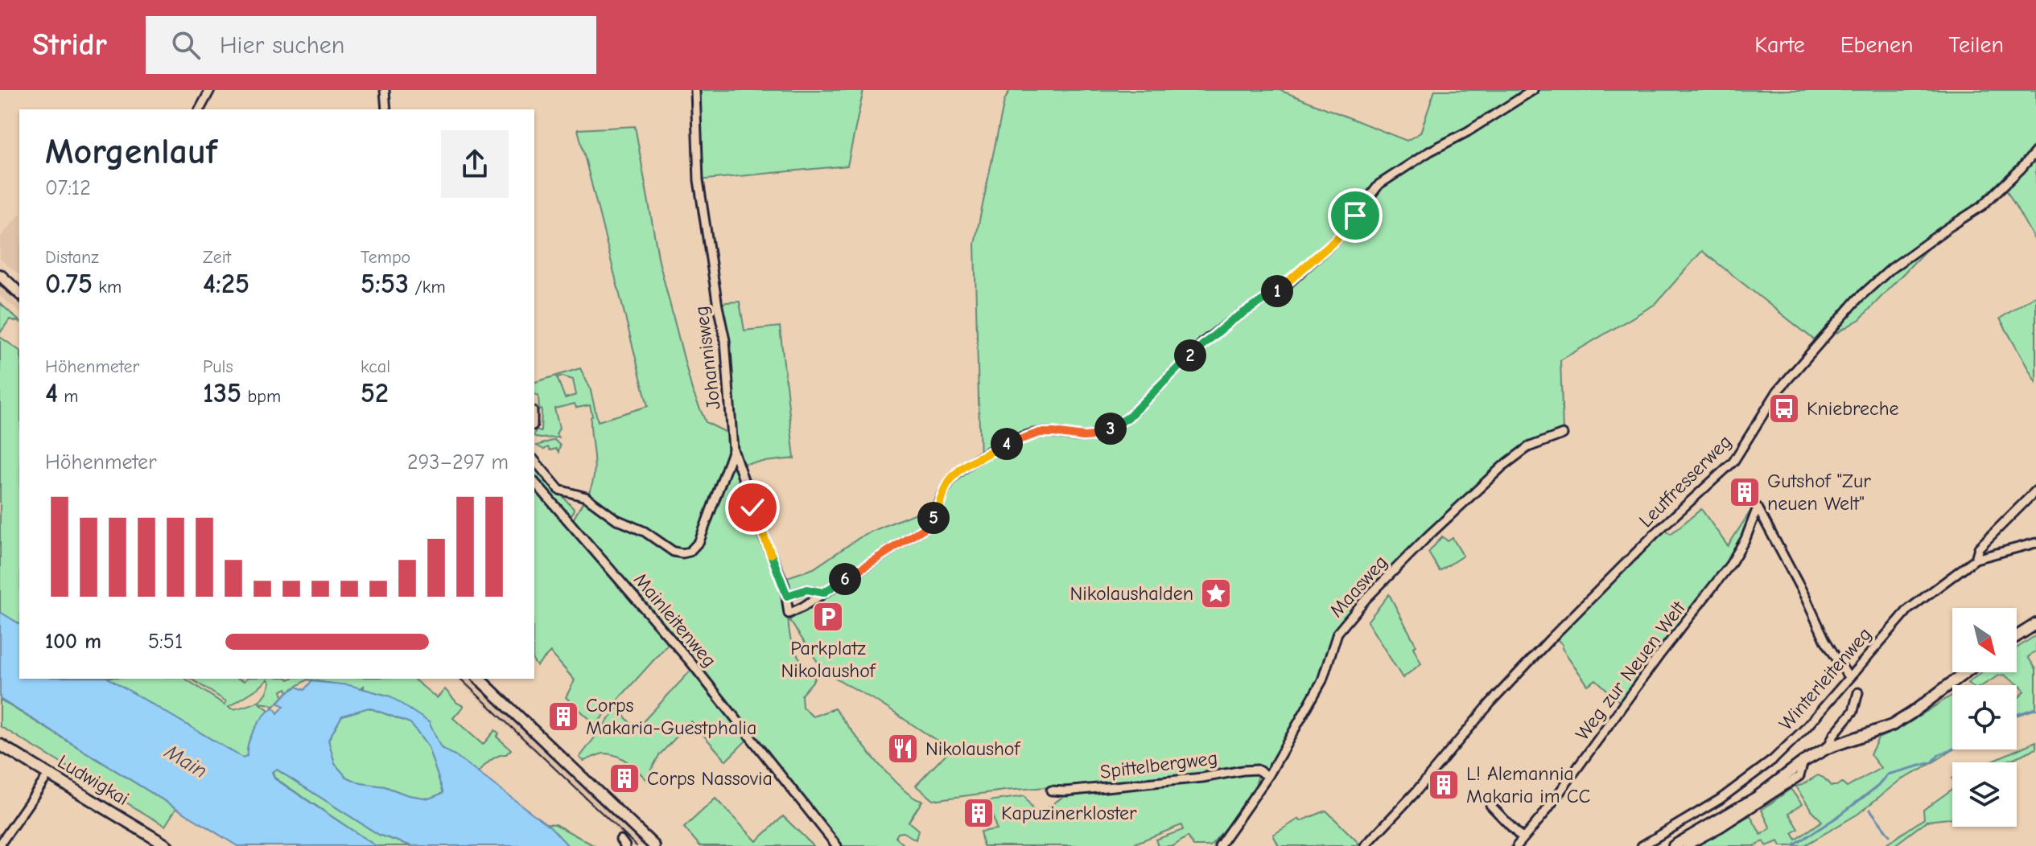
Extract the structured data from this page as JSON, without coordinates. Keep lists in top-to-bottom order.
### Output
{
  "streets": {
    "main road": ["Ludwigkai"],
    "street": [
      "Johannisweg",
      "Leutfresserweg",
      "Maasweg",
      "Mainleitenweg",
      "Weg zur Neuen Welt",
      "Winterleitenweg",
      "Spittelbergweg"
    ]
  },
  "crossings": [
    ["Maasweg", "Spittelbergweg"],
    ["Weg zur Neuen Welt", "Winterleitenweg"]
  ],
  "water": ["Main"],
  "places": {
    "bus stop": ["Kniebreche"],
    "building": [
      "Gutshof \"Zur neuen Welt\"",
      "Corps Makaria-Guestphalia",
      "Corps Nassovia",
      "L! Alemannia Makaria im CC",
      "Kapuzinerkloster"
    ],
    "place": ["Nikolaushalden"],
    "parking": ["Parkplatz Nikolaushof"],
    "restaurant": ["Nikolaushof"]
  },
  "north": "bottom right",
  "page": {
    "header": "Stridr",
    "search": "Hier suchen",
    "nav": ["Karte", "Ebenen", "Teilen"],
    "heading": ["Morgenlauf", "07:12"],
    "stats": [
      ["Distanz", "0.75 km"],
      ["Zeit", "4:25"],
      ["Tempo", "5:53 /km"],
      ["Höhenmeter", "4 m"],
      ["Puls", "135 bpm"],
      ["kcal", "52"]
    ],
    "pins": [
      "1",
      "2",
      "3",
      "4",
      "5",
      "6"
    ],
    "chart": ["Höhenmeter", "293–297 m"],
    "list": [
      {
        "name": "100 m",
        "note": "5:51"
      }
    ]
  }
}
